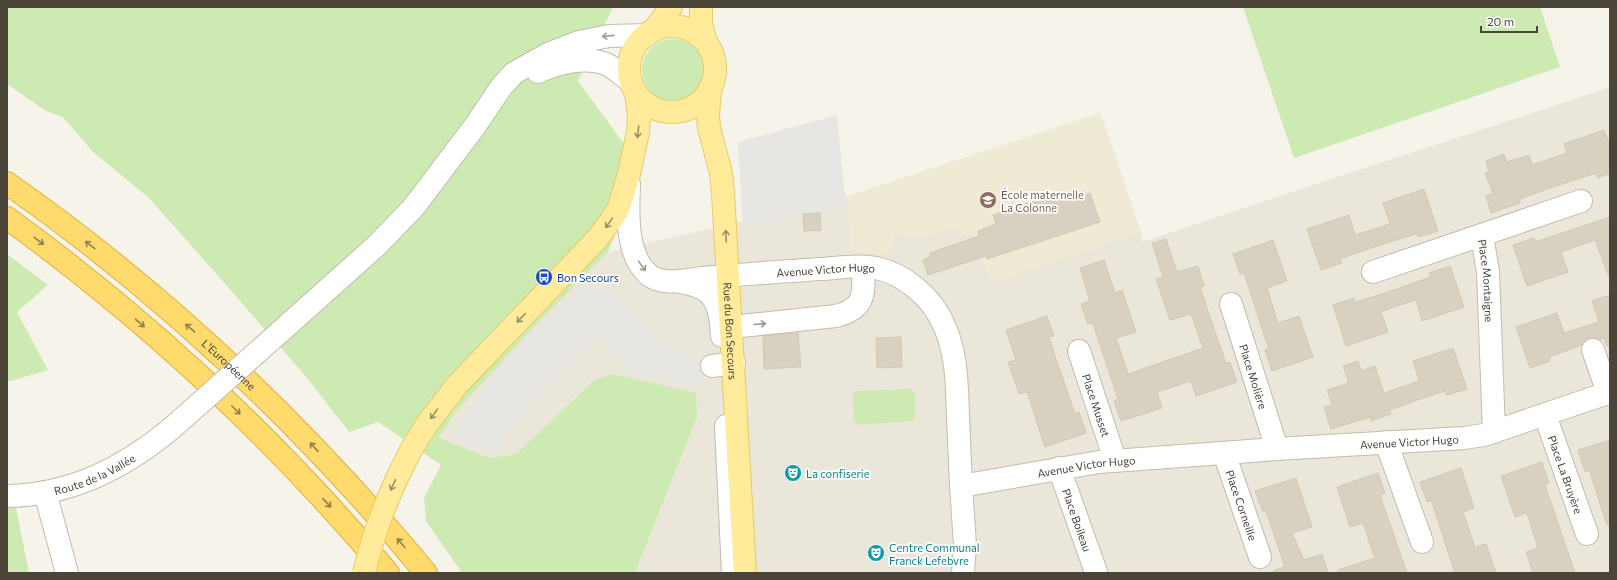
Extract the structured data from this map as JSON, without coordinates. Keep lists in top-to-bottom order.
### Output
{
  "streets": {
    "highway": ["L'Européenne"],
    "main road": ["Rue du Bon Secours"],
    "street": [
      "Avenue Victor Hugo",
      "Place Montaigne",
      "Place Molière",
      "Place Musset",
      "Route de la Vallée",
      "Place La Bruyère",
      "Place Corneille",
      "Place Boileau"
    ]
  },
  "crossings": [
    ["Avenue Victor Hugo", "Place Montaigne"],
    ["Avenue Victor Hugo", "Rue du Bon Secours"],
    ["Avenue Victor Hugo", "Place Molière"],
    ["Avenue Victor Hugo", "Place Musset"],
    ["Avenue Victor Hugo", "Place La Bruyère"],
    ["Avenue Victor Hugo", "Place Corneille"],
    ["Avenue Victor Hugo", "Place Boileau"]
  ],
  "places": {
    "school or university": ["École maternelle La Colonne"],
    "bus stop": ["Bon Secours"],
    "theatre": ["La confiserie", "Centre Communal Franck Lefebvre"]
  },
  "scale_bar": "20 m"
}
